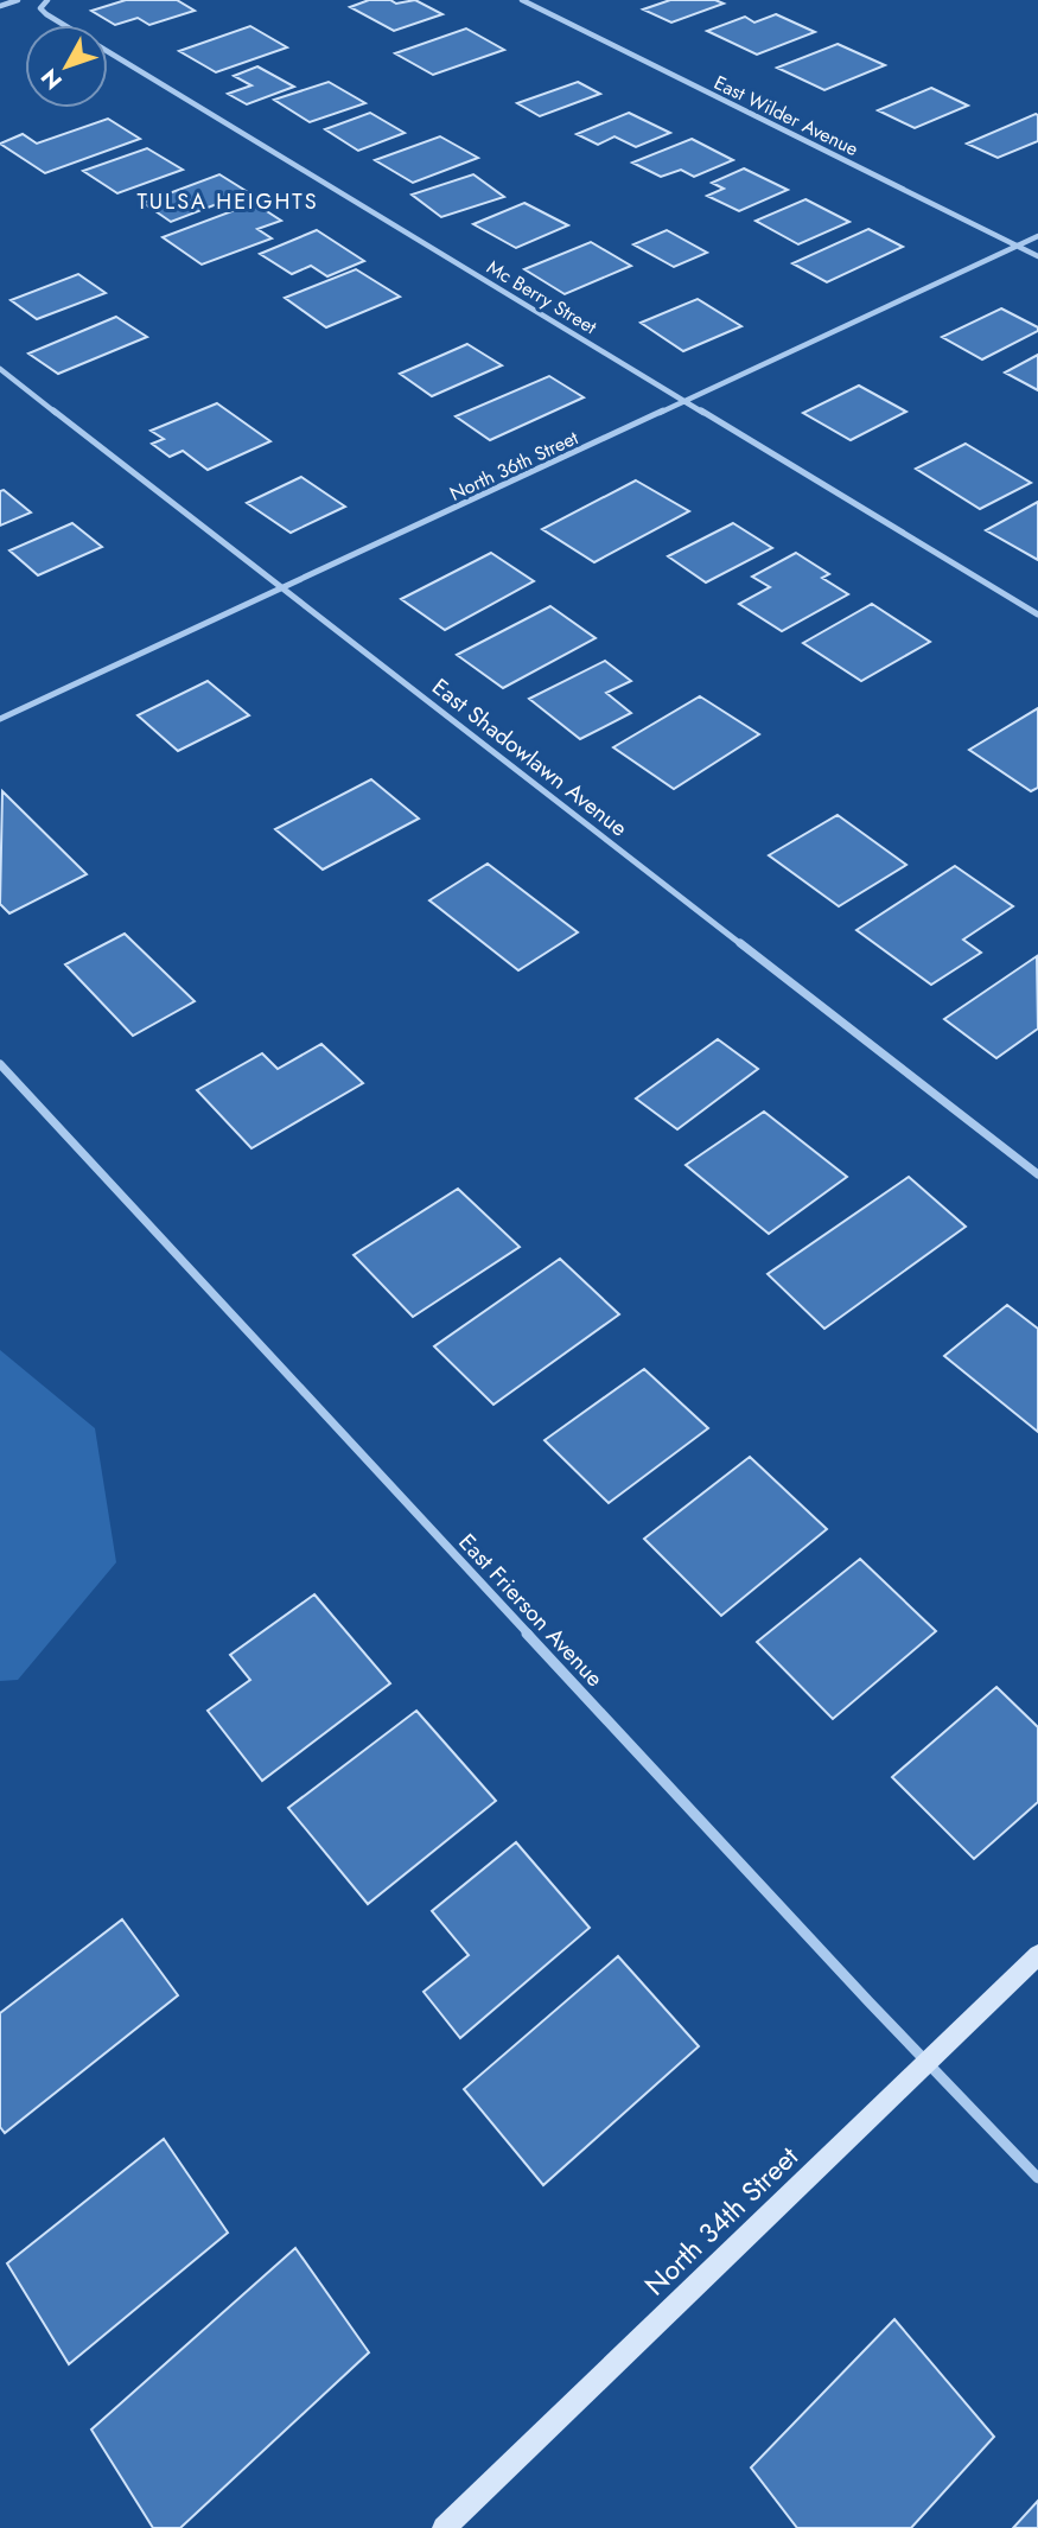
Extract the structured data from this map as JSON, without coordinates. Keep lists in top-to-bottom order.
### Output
{
  "streets": {
    "street": [
      "East Wilder Avenue",
      "Mc Berry Street",
      "North 36th Street",
      "East Shadowlawn Avenue",
      "East Frierson Avenue",
      "North 34th Street"
    ]
  },
  "crossings": [
    ["East Wilder Avenue", "North 36th Street"],
    ["Mc Berry Street", "North 36th Street"],
    ["North 36th Street", "East Shadowlawn Avenue"],
    ["East Frierson Avenue", "North 34th Street"]
  ],
  "districts": ["TULSA HEIGHTS"],
  "north": "bottom left"
}
